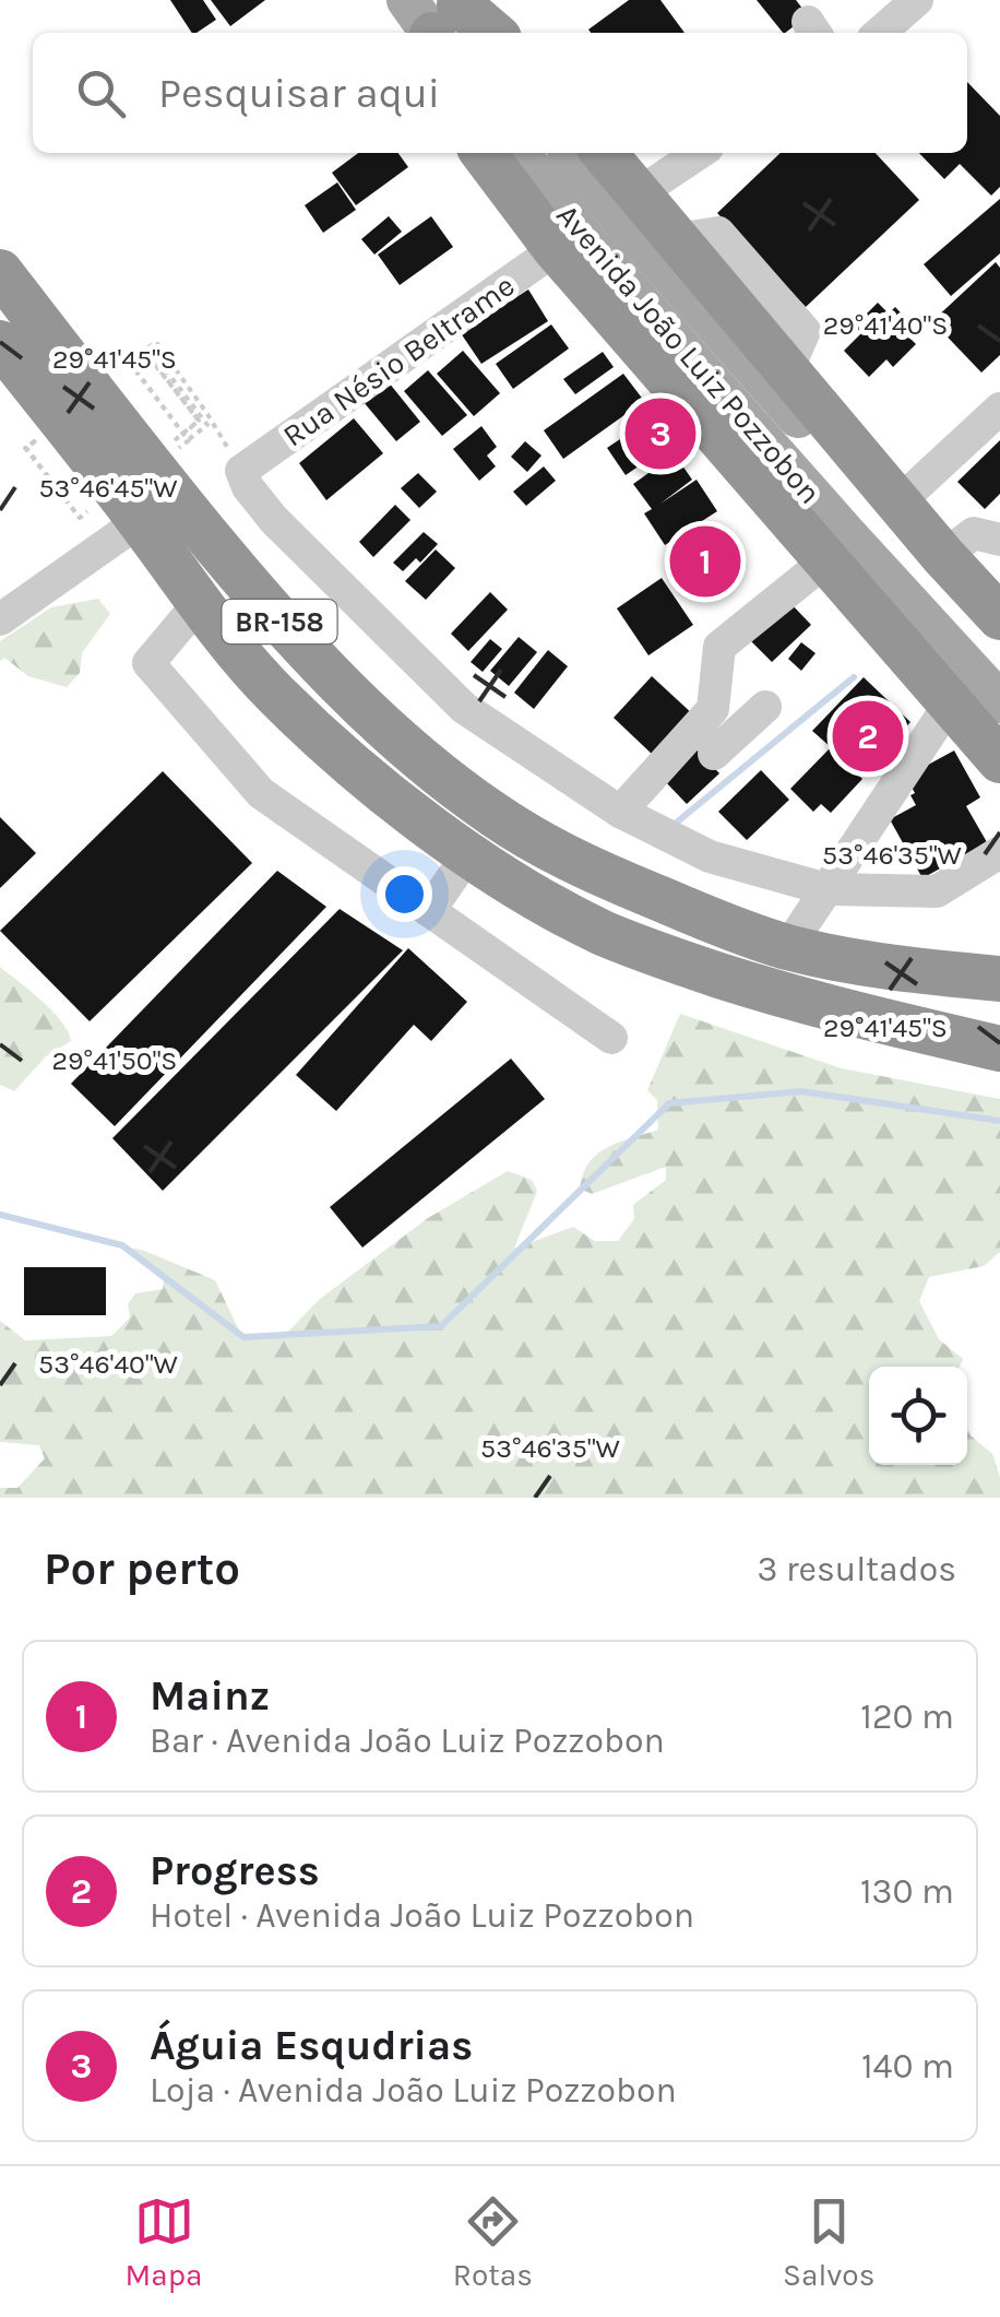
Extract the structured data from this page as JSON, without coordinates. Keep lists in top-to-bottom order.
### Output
{
  "streets": {
    "highway": ["BR-158"],
    "main road": ["Avenida João Luiz Pozzobon"],
    "street": ["Rua Nésio Beltrame"]
  },
  "page": {
    "search": "Pesquisar aqui",
    "pins": ["3", "1", "2"],
    "heading": ["Por perto", "3 resultados"],
    "list": [
      {
        "mark": "1",
        "name": "Mainz",
        "note": "Bar · Avenida João Luiz Pozzobon",
        "value": "120 m"
      },
      {
        "mark": "2",
        "name": "Progress",
        "note": "Hotel · Avenida João Luiz Pozzobon",
        "value": "130 m"
      },
      {
        "mark": "3",
        "name": "Águia Esqudrias",
        "note": "Loja · Avenida João Luiz Pozzobon",
        "value": "140 m"
      }
    ],
    "nav": ["Mapa", "Rotas", "Salvos"]
  },
  "coordinates": [
    "29°41'40\"S",
    "29°41'45\"S",
    "53°46'45\"W",
    "53°46'35\"W",
    "29°41'50\"S",
    "53°46'40\"W"
  ]
}
